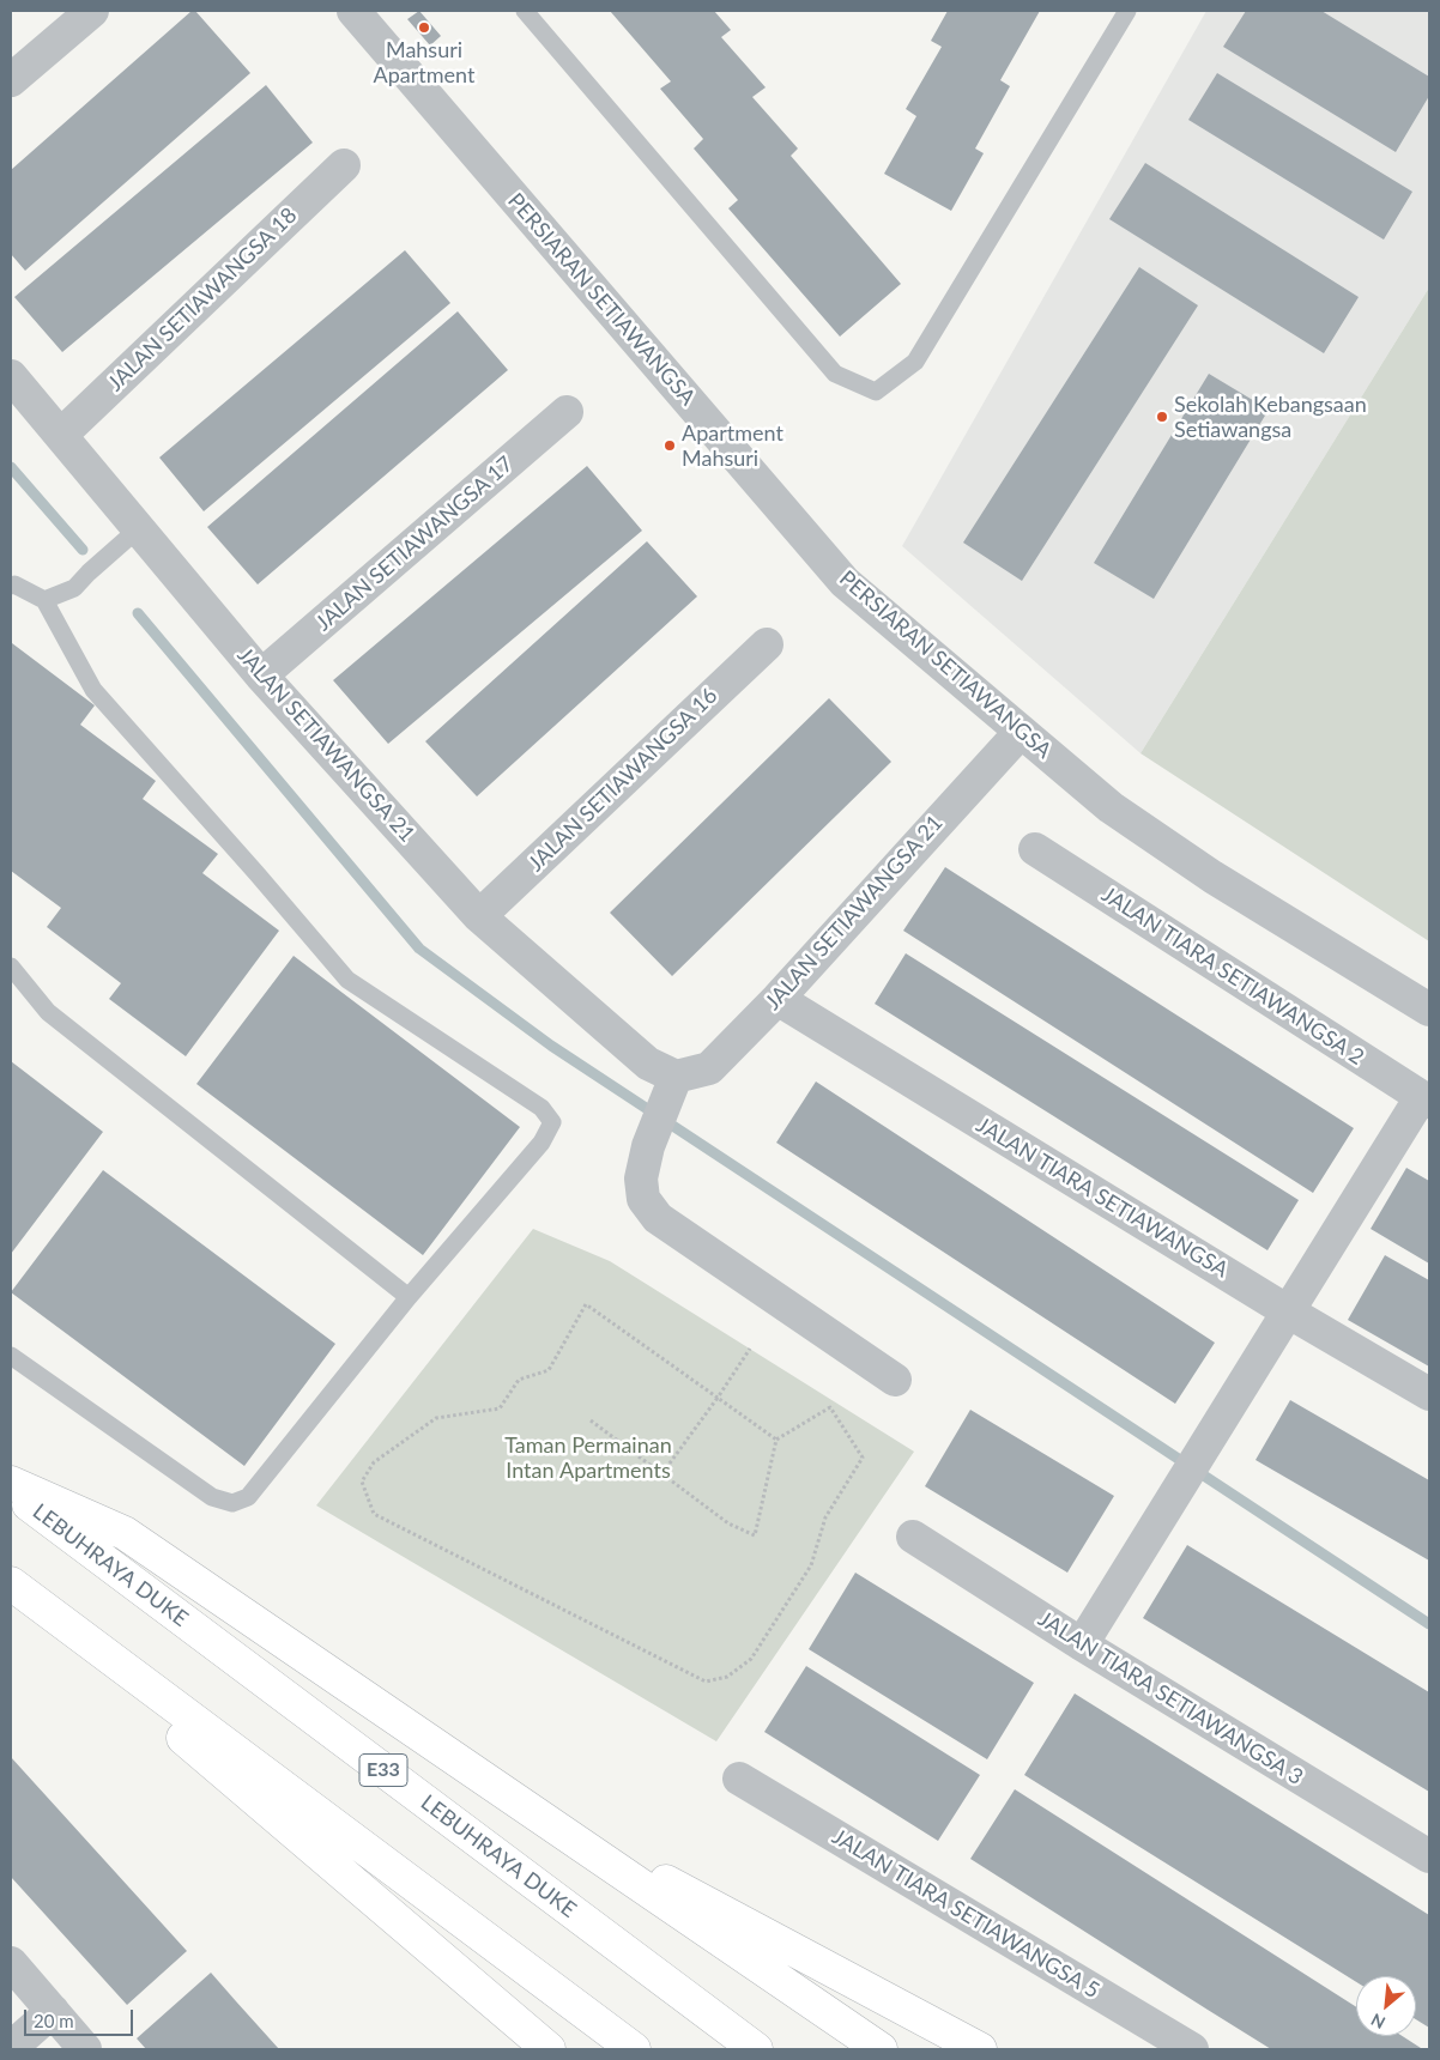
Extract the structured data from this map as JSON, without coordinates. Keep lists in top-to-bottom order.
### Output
{
  "streets": {
    "highway": ["LEBUHRAYA DUKE", "E33"],
    "street": [
      "JALAN SETIAWANGSA 18",
      "PERSIARAN SETIAWANGSA",
      "JALAN SETIAWANGSA 17",
      "JALAN SETIAWANGSA 21",
      "JALAN SETIAWANGSA 16",
      "JALAN TIARA SETIAWANGSA 2",
      "JALAN TIARA SETIAWANGSA",
      "JALAN TIARA SETIAWANGSA 3",
      "JALAN TIARA SETIAWANGSA 5"
    ]
  },
  "crossings": [
    ["JALAN SETIAWANGSA 18", "JALAN SETIAWANGSA 21"],
    ["PERSIARAN SETIAWANGSA", "JALAN SETIAWANGSA 21"],
    ["JALAN SETIAWANGSA 17", "JALAN SETIAWANGSA 21"],
    ["JALAN SETIAWANGSA 21", "JALAN SETIAWANGSA 16"],
    ["JALAN SETIAWANGSA 21", "JALAN TIARA SETIAWANGSA"]
  ],
  "parks": ["Taman Permainan Intan Apartments"],
  "places": ["Mahsuri Apartment", "Sekolah Kebangsaan Setiawangsa", "Apartment Mahsuri"],
  "scale_bar": "20 m",
  "north": "bottom left"
}
